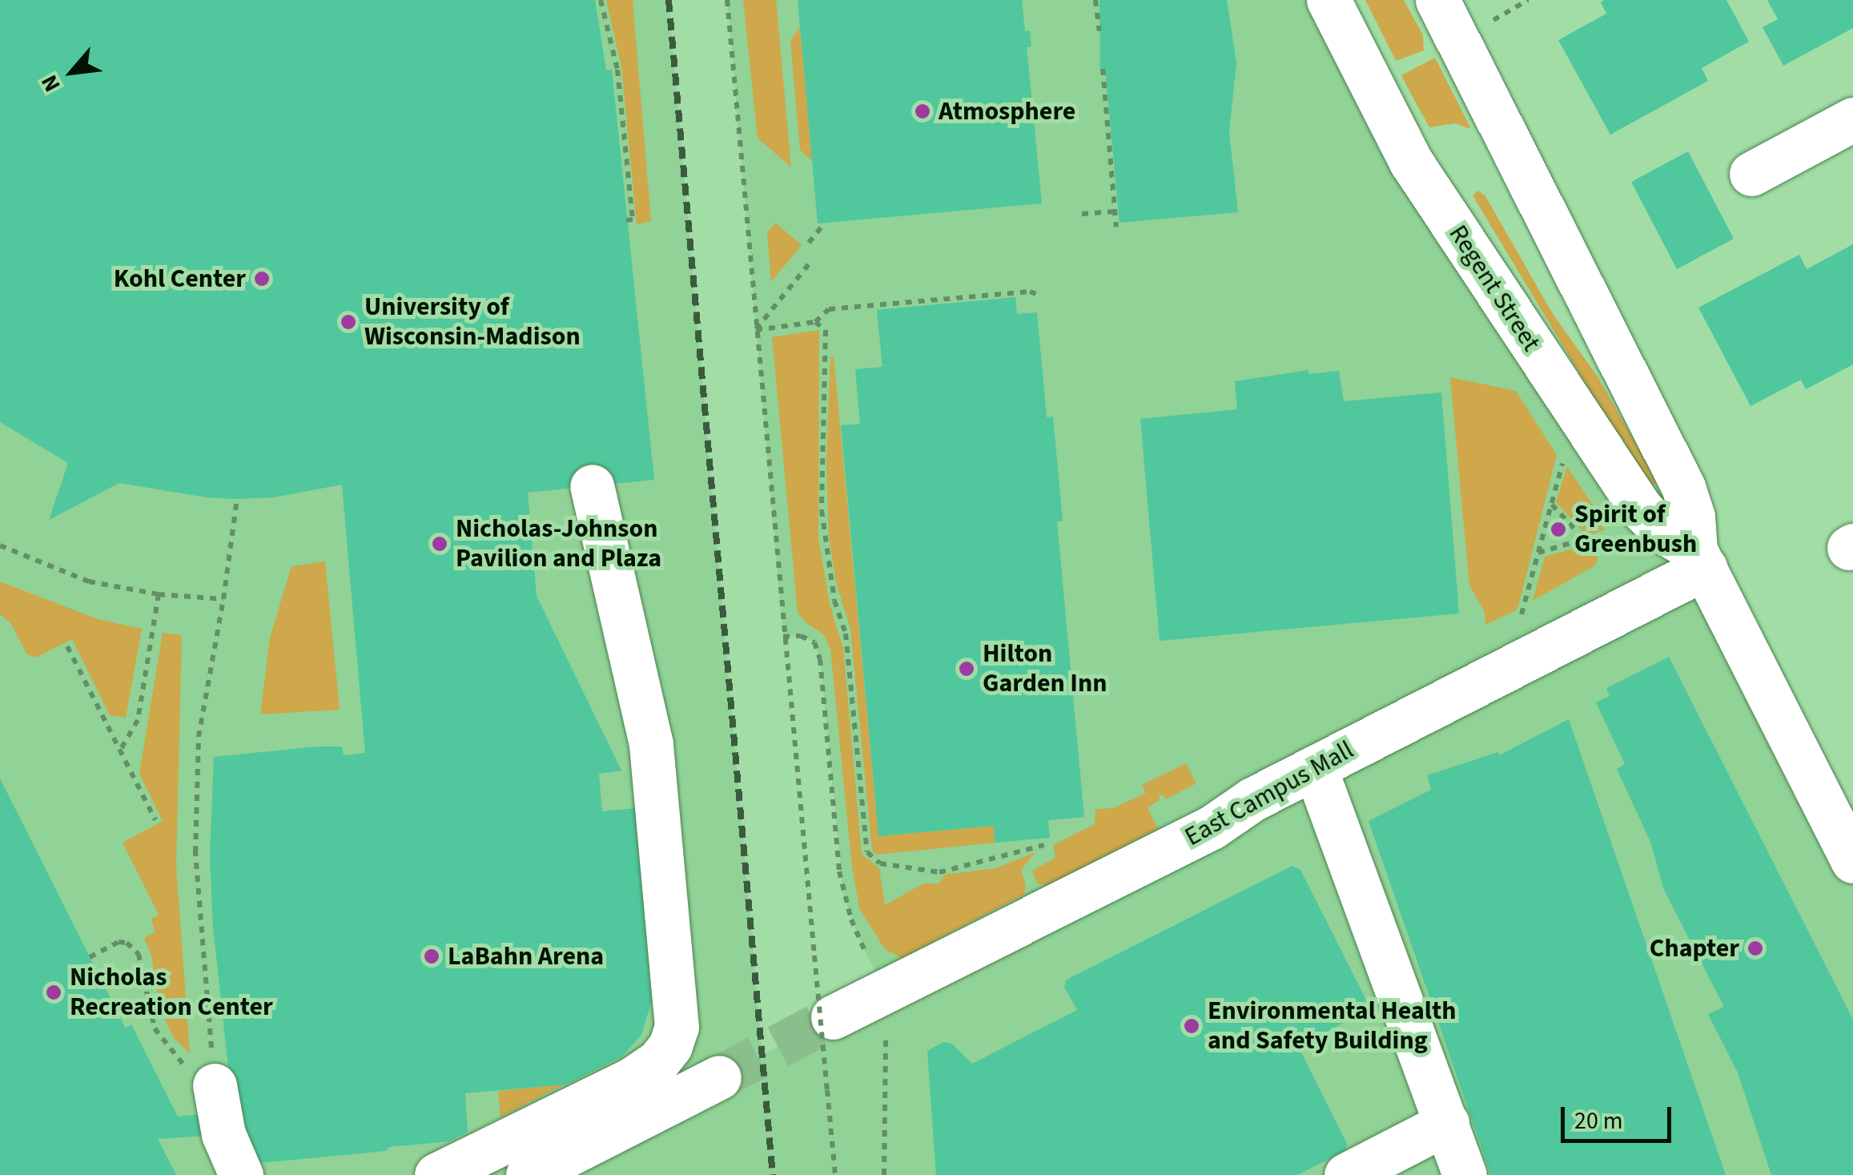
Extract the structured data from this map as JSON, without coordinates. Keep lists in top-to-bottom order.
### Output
{
  "streets": {
    "street": ["Regent Street", "East Campus Mall"]
  },
  "crossings": [
    ["Regent Street", "East Campus Mall"]
  ],
  "places": [
    "Atmosphere",
    "Kohl Center",
    "University of Wisconsin-Madison",
    "Spirit of Greenbush",
    "Nicholas-Johnson Pavilion and Plaza",
    "Hilton Garden Inn",
    "Chapter",
    "LaBahn Arena",
    "Nicholas Recreation Center",
    "Environmental Health and Safety Building"
  ],
  "scale_bar": "20 m",
  "north": "bottom left"
}
